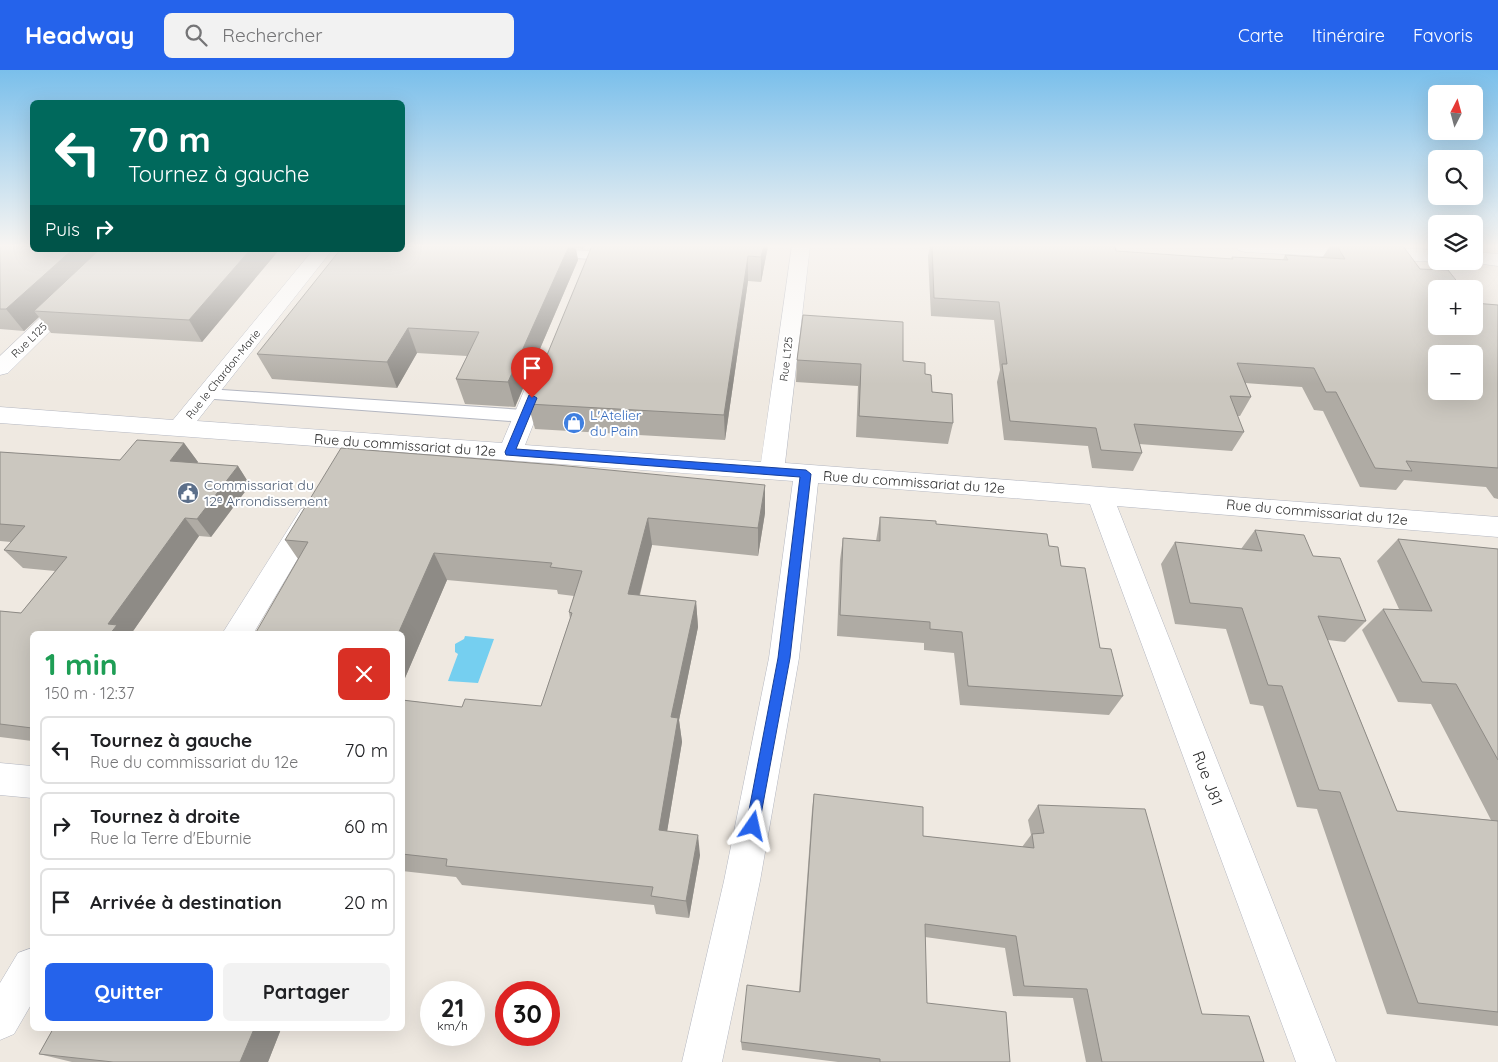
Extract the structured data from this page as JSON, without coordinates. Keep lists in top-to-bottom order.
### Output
{
  "streets": {
    "street": [
      "Rue L125",
      "Rue le Chardon-Marie",
      "Rue du commissariat du 12e",
      "Rue J81"
    ]
  },
  "crossings": [
    ["Rue L125", "Rue du commissariat du 12e"],
    ["Rue le Chardon-Marie", "Rue du commissariat du 12e"],
    ["Rue du commissariat du 12e", "Rue J81"]
  ],
  "places": {
    "shop": ["L'Atelier du Pain"],
    "public building": ["Commissariat du 12ᵉ Arrondissement"]
  },
  "north": "top",
  "page": {
    "header": "Headway",
    "search": "Rechercher",
    "nav": ["Carte", "Itinéraire", "Favoris"],
    "map_buttons": ["+", "−"],
    "turn": ["70 m", "Tournez à gauche"],
    "then": "Puis",
    "heading": ["1 min", "150 m · 12:37"],
    "list": [
      {
        "name": "Tournez à gauche",
        "note": "Rue du commissariat du 12e",
        "value": "70 m"
      },
      {
        "name": "Tournez à droite",
        "note": "Rue la Terre d'Eburnie",
        "value": "60 m"
      },
      {
        "name": "Arrivée à destination",
        "value": "20 m"
      }
    ],
    "buttons": ["Quitter", "Partager"],
    "speed": "21 km/h",
    "limit": "30"
  }
}
